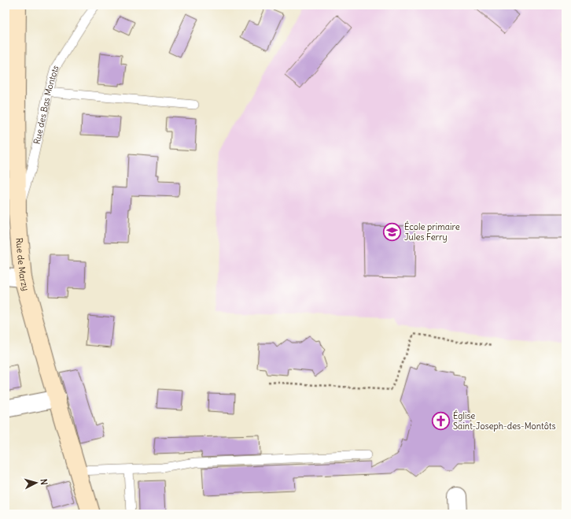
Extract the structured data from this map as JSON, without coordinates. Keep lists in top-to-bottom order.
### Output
{
  "streets": {
    "main road": ["Rue de Marzy"],
    "lane": ["Rue des Bas Montots"]
  },
  "crossings": [
    ["Rue des Bas Montots", "Rue de Marzy"]
  ],
  "places": {
    "school or university": ["École primaire Jules Ferry"],
    "church": ["Église Saint-Joseph-des-Montôts"]
  },
  "north": "right"
}
